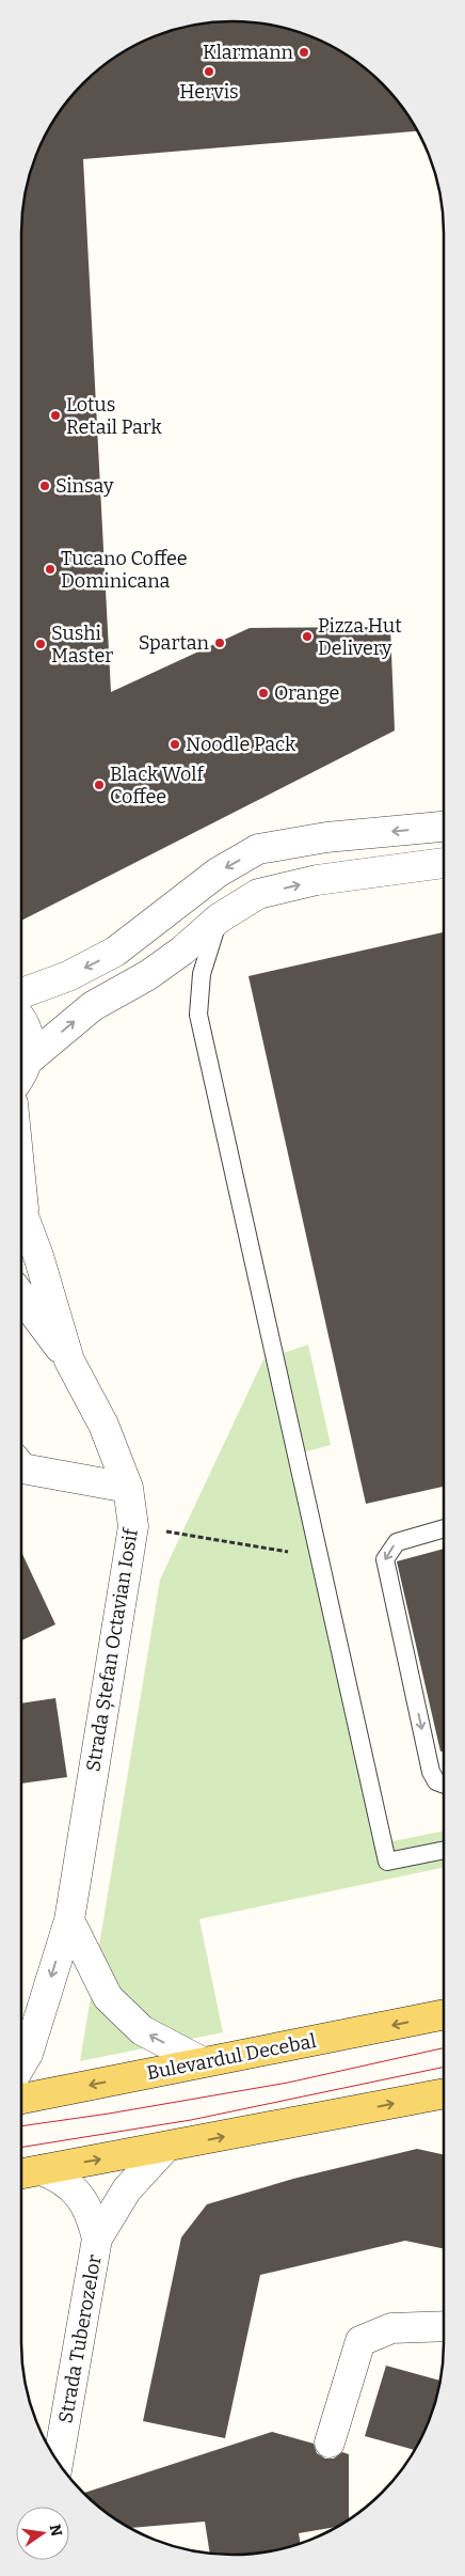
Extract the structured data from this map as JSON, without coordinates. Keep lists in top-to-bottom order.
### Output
{
  "streets": {
    "main road": ["Bulevardul Decebal"],
    "street": ["Strada Ștefan Octavian Iosif", "Strada Tuberozelor"]
  },
  "places": [
    "Klarmann",
    "Hervis",
    "Lotus Retail Park",
    "Sinsay",
    "Tucano Coffee Dominicana",
    "Pizza Hut Delivery",
    "Spartan",
    "Sushi Master",
    "Orange",
    "Noodle Pack",
    "Black Wolf Coffee"
  ],
  "north": "right"
}
